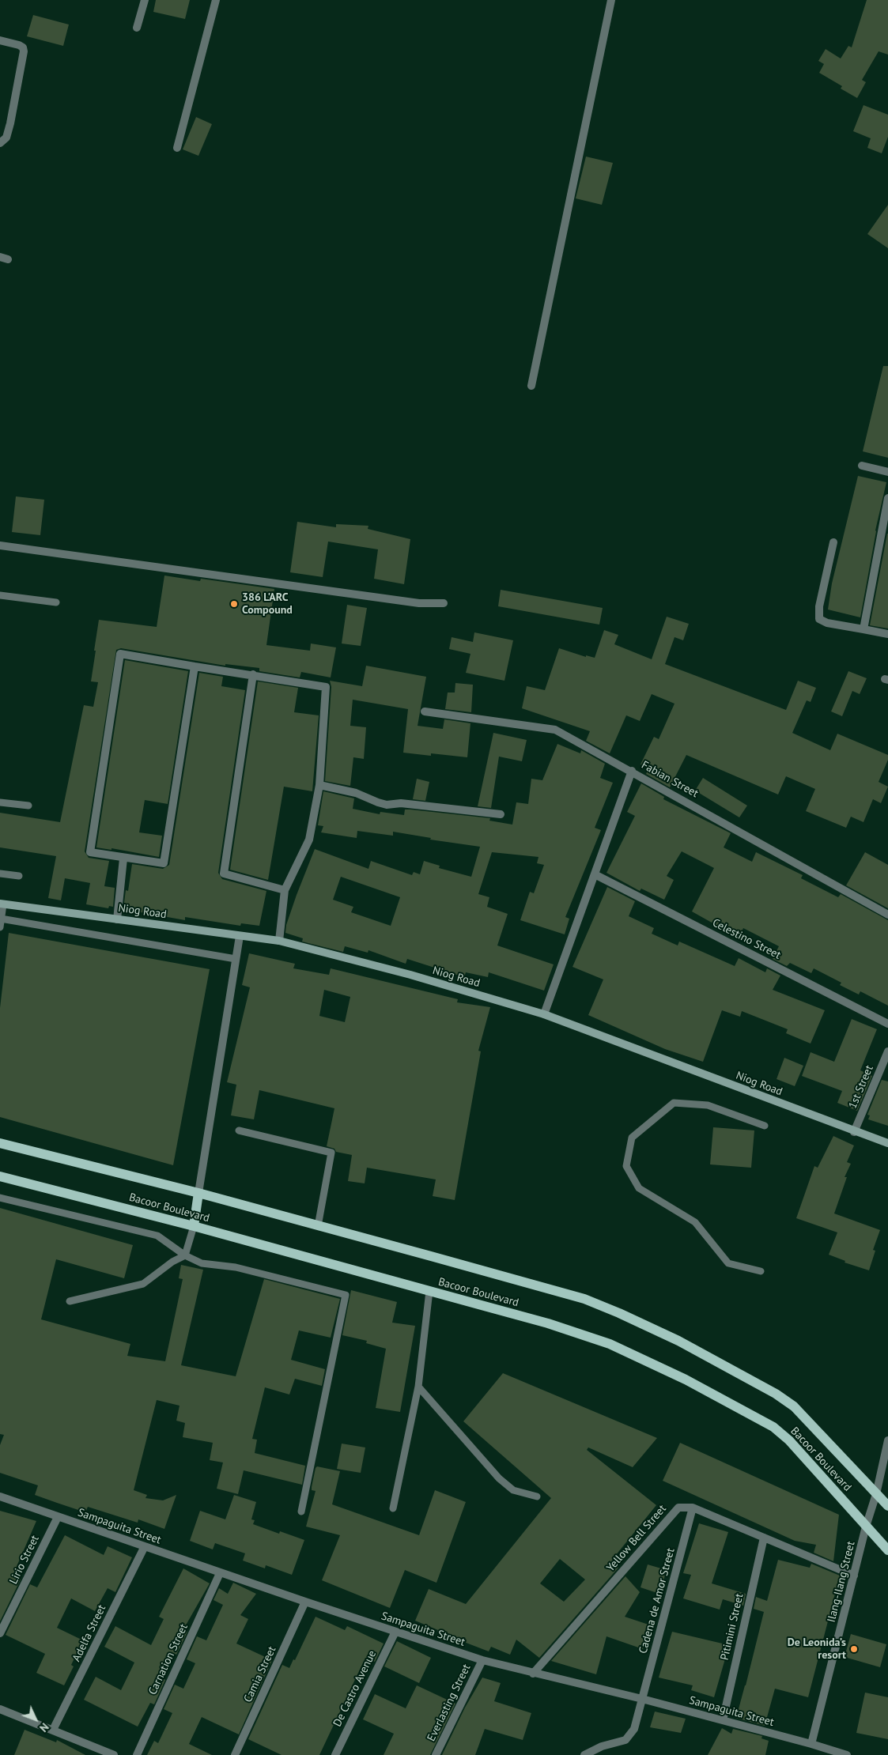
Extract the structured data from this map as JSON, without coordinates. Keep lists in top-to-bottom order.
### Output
{
  "streets": {
    "main road": ["Bacoor Boulevard"],
    "street": [
      "Fabian Street",
      "Niog Road",
      "Celestino Street",
      "1st Street",
      "Sampaguita Street",
      "Yellow Bell Street",
      "Lirio Street",
      "Ilang-Ilang Street",
      "Cadena de Amor Street",
      "Pitimini Street",
      "Adelfa Street",
      "Carnation Street",
      "Camia Street",
      "De Castro Avenue",
      "Everlasting Street"
    ]
  },
  "crossings": [
    ["Niog Road", "1st Street"],
    ["Bacoor Boulevard", "Ilang-Ilang Street"],
    ["Sampaguita Street", "Yellow Bell Street"],
    ["Sampaguita Street", "Lirio Street"],
    ["Sampaguita Street", "Ilang-Ilang Street"],
    ["Sampaguita Street", "Cadena de Amor Street"],
    ["Sampaguita Street", "Pitimini Street"],
    ["Sampaguita Street", "Adelfa Street"],
    ["Sampaguita Street", "Carnation Street"],
    ["Sampaguita Street", "Camia Street"],
    ["Sampaguita Street", "De Castro Avenue"],
    ["Sampaguita Street", "Everlasting Street"],
    ["Yellow Bell Street", "Cadena de Amor Street"]
  ],
  "places": ["386 L'ARC Compound", "De Leonida’s resort"],
  "north": "bottom right"
}
